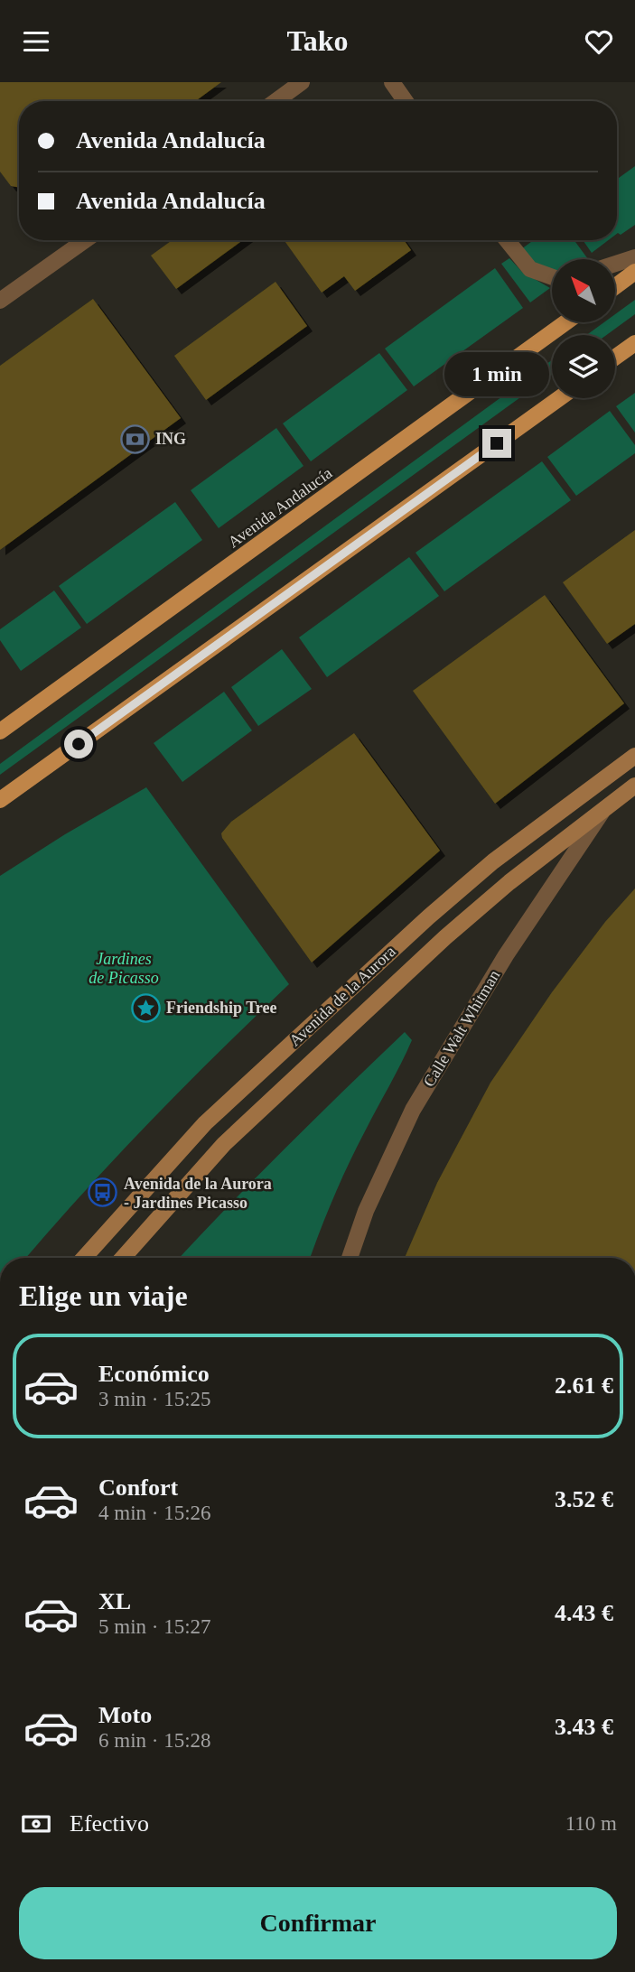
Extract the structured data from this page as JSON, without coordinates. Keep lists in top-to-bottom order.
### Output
{
  "streets": {
    "main road": ["Avenida Andalucía", "Avenida de la Aurora"],
    "street": ["Calle Walt Whitman"]
  },
  "crossings": [
    ["Avenida de la Aurora", "Calle Walt Whitman"]
  ],
  "parks": ["Jardines de Picasso"],
  "places": {
    "bank": ["ING"],
    "place": ["Friendship Tree"],
    "bus stop": ["Avenida de la Aurora - Jardines Picasso"]
  },
  "north": "top left",
  "page": {
    "header": "Tako",
    "banner": ["Avenida Andalucía", "Avenida Andalucía"],
    "bubble": "1 min",
    "heading": "Elige un viaje",
    "list": [
      {
        "name": "Económico",
        "note": "3 min · 15:25",
        "value": "2.61 €"
      },
      {
        "name": "Confort",
        "note": "4 min · 15:26",
        "value": "3.52 €"
      },
      {
        "name": "XL",
        "note": "5 min · 15:27",
        "value": "4.43 €"
      },
      {
        "name": "Moto",
        "note": "6 min · 15:28",
        "value": "3.43 €"
      }
    ],
    "pay": ["Efectivo", "110 m"],
    "buttons": "Confirmar"
  }
}
